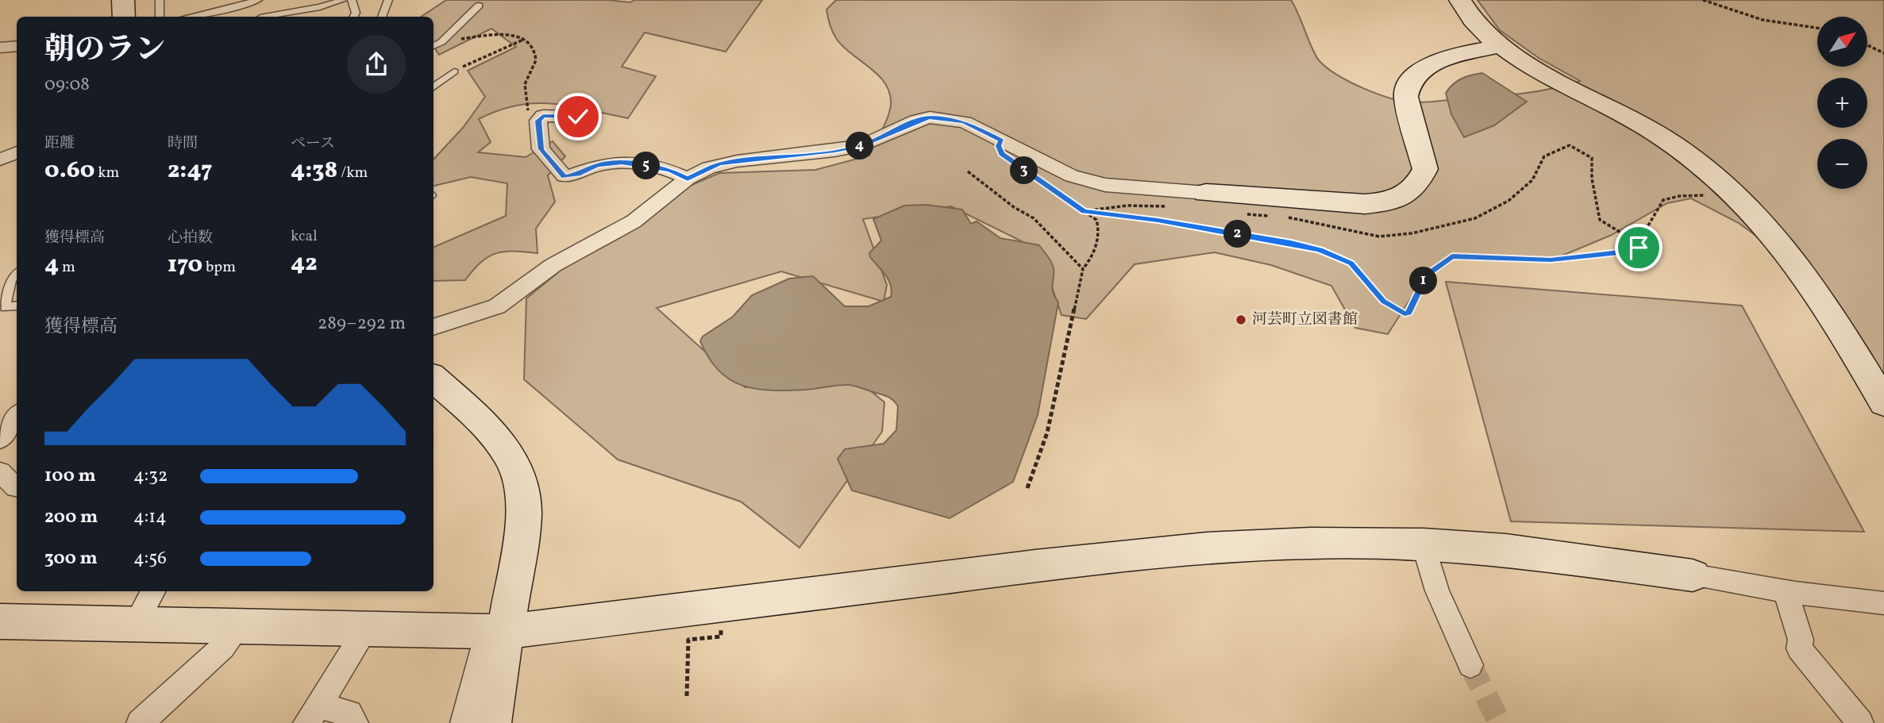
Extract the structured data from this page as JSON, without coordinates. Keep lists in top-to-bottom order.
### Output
{
  "places": ["河芸町立図書館"],
  "north": "top right",
  "page": {
    "map_buttons": ["+", "−"],
    "heading": ["朝のラン", "09:08"],
    "stats": [
      ["距離", "0.60 km"],
      ["時間", "2:47"],
      ["ペース", "4:38 /km"],
      ["獲得標高", "4 m"],
      ["心拍数", "170 bpm"],
      ["kcal", "42"]
    ],
    "pins": [
      "4",
      "5",
      "3",
      "2",
      "1"
    ],
    "chart": ["獲得標高", "289–292 m"],
    "list": [
      {
        "name": "100 m",
        "note": "4:32"
      },
      {
        "name": "200 m",
        "note": "4:14"
      },
      {
        "name": "300 m",
        "note": "4:56"
      }
    ]
  }
}
